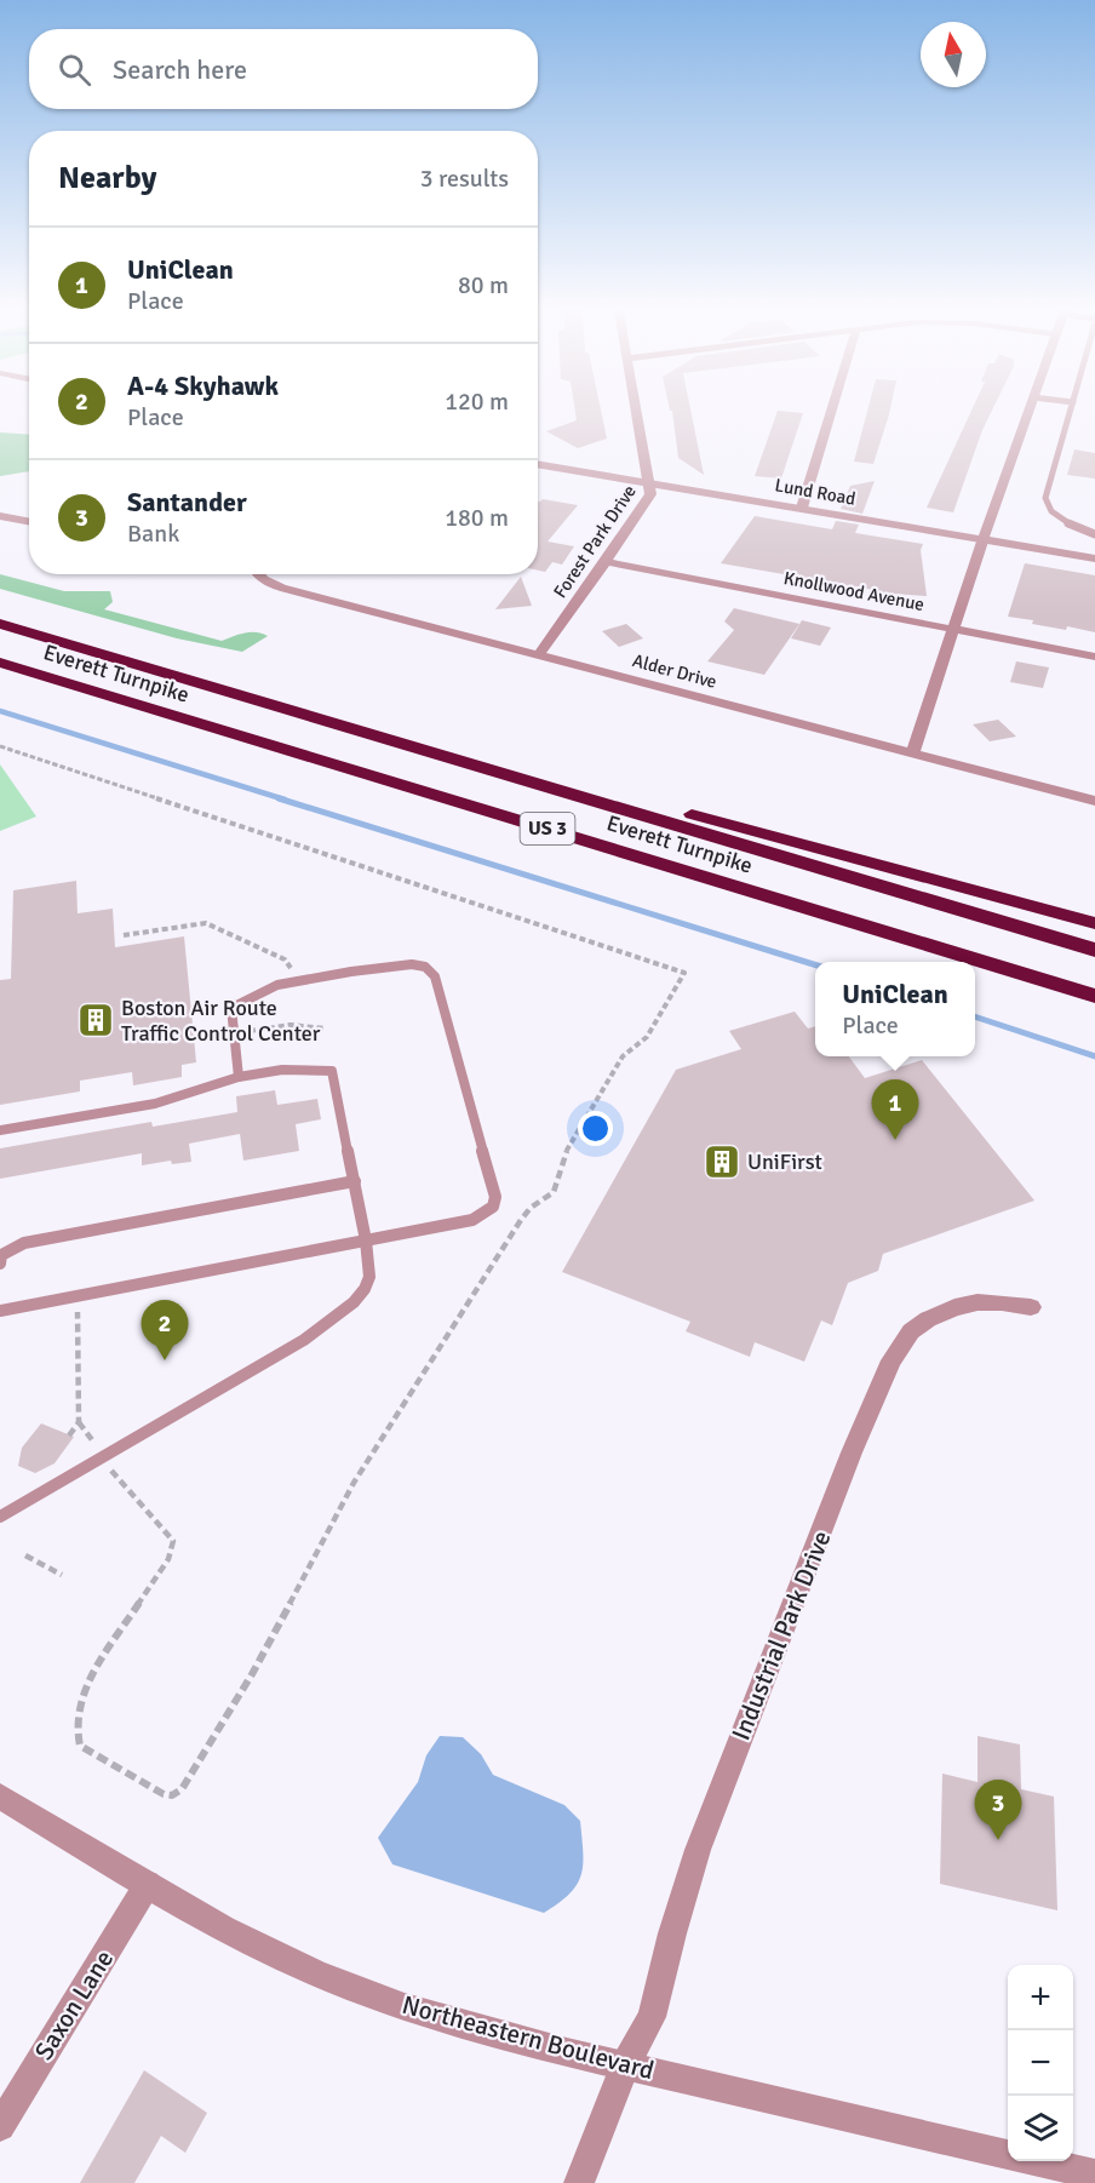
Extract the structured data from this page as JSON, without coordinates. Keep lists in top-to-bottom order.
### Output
{
  "streets": {
    "highway": ["Everett Turnpike", "US 3"],
    "street": [
      "Lund Road",
      "Forest Park Drive",
      "Knollwood Avenue",
      "Alder Drive",
      "Industrial Park Drive",
      "Saxon Lane",
      "Northeastern Boulevard"
    ]
  },
  "crossings": [
    ["Lund Road", "Forest Park Drive"],
    ["Forest Park Drive", "Knollwood Avenue"],
    ["Forest Park Drive", "Alder Drive"],
    ["Industrial Park Drive", "Northeastern Boulevard"],
    ["Saxon Lane", "Northeastern Boulevard"]
  ],
  "places": {
    "building": ["Boston Air Route Traffic Control Center", "UniFirst"]
  },
  "north": "top",
  "page": {
    "search": "Search here",
    "heading": ["Nearby", "3 results"],
    "list": [
      {
        "mark": "1",
        "name": "UniClean",
        "note": "Place",
        "value": "80 m"
      },
      {
        "mark": "2",
        "name": "A-4 Skyhawk",
        "note": "Place",
        "value": "120 m"
      },
      {
        "mark": "3",
        "name": "Santander",
        "note": "Bank",
        "value": "180 m"
      }
    ],
    "popup": ["UniClean", "Place"],
    "pins": ["1", "2", "3"],
    "map_buttons": ["+", "−"]
  }
}
